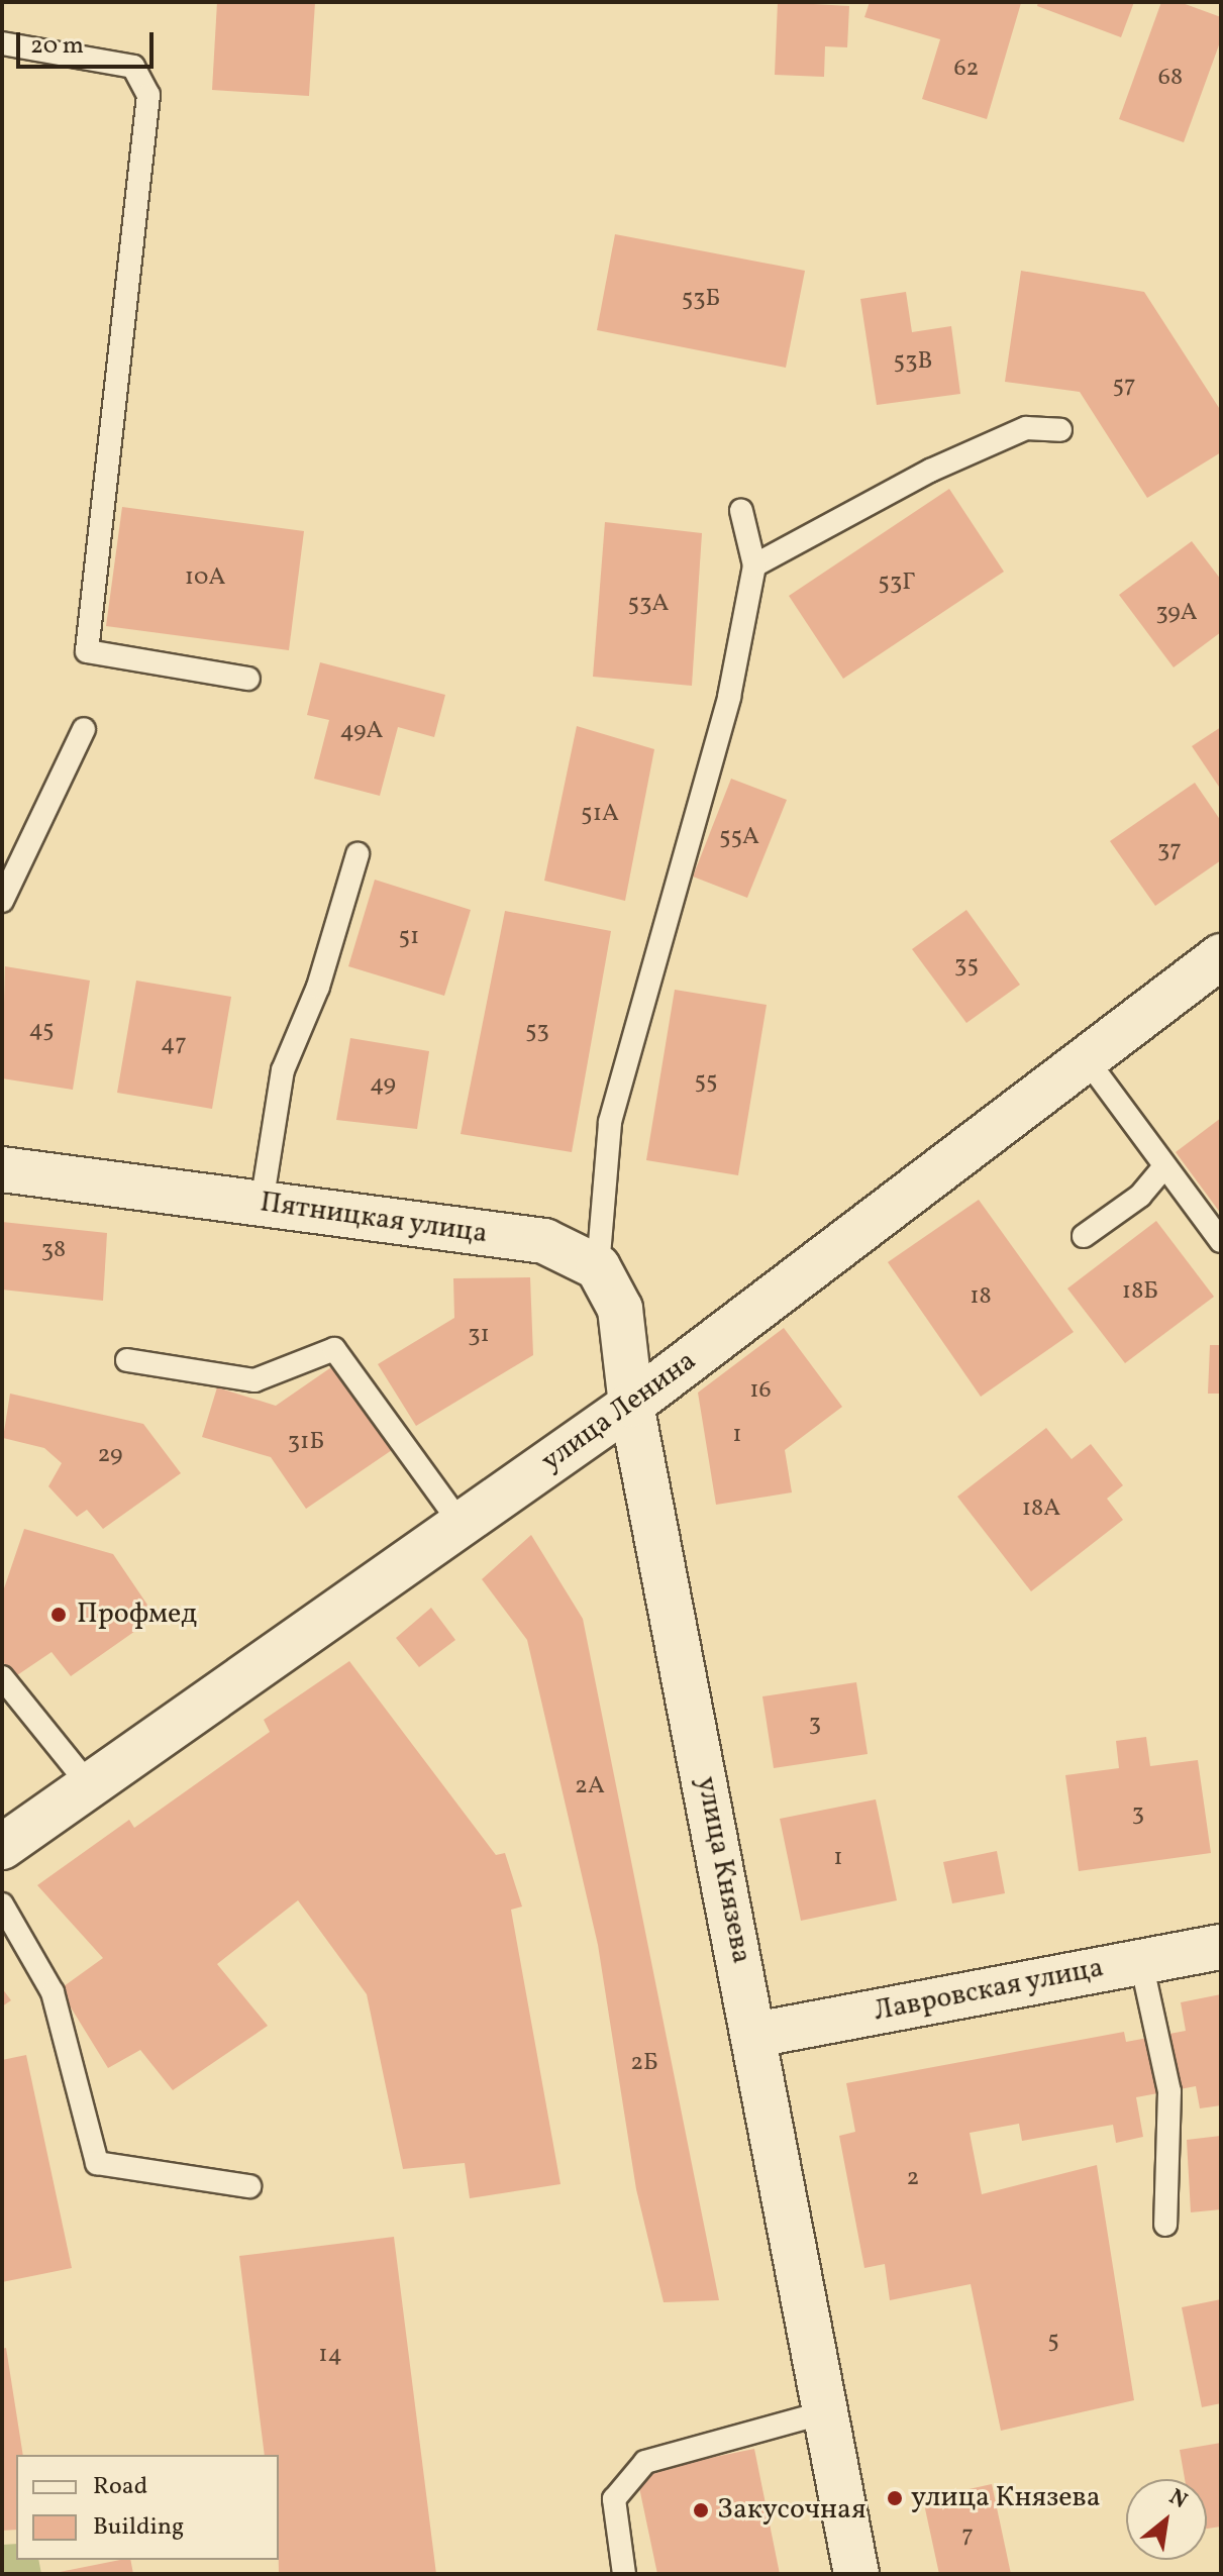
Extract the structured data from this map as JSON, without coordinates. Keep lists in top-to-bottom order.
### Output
{
  "streets": {
    "main road": [
      "Пятницкая улица",
      "улица Ленина",
      "улица Князева",
      "Лавровская улица"
    ]
  },
  "crossings": [
    ["улица Ленина", "улица Князева"],
    ["улица Князева", "Лавровская улица"]
  ],
  "places": ["Профмед", "улица Князева", "Закусочная"],
  "house_numbers": [
    "62",
    "68",
    "53Б",
    "53В",
    "57",
    "10А",
    "53Г",
    "53А",
    "39А",
    "49А",
    "51А",
    "55А",
    "37",
    "51",
    "35",
    "45",
    "53",
    "47",
    "55",
    "49",
    "38",
    "18Б",
    "18",
    "31",
    "16",
    "1",
    "31Б",
    "29",
    "18А",
    "3",
    "2А",
    "3",
    "1",
    "2Б",
    "2",
    "5",
    "14",
    "7"
  ],
  "legend": ["Road", "Building"],
  "scale_bar": "20 m",
  "north": "top right"
}
